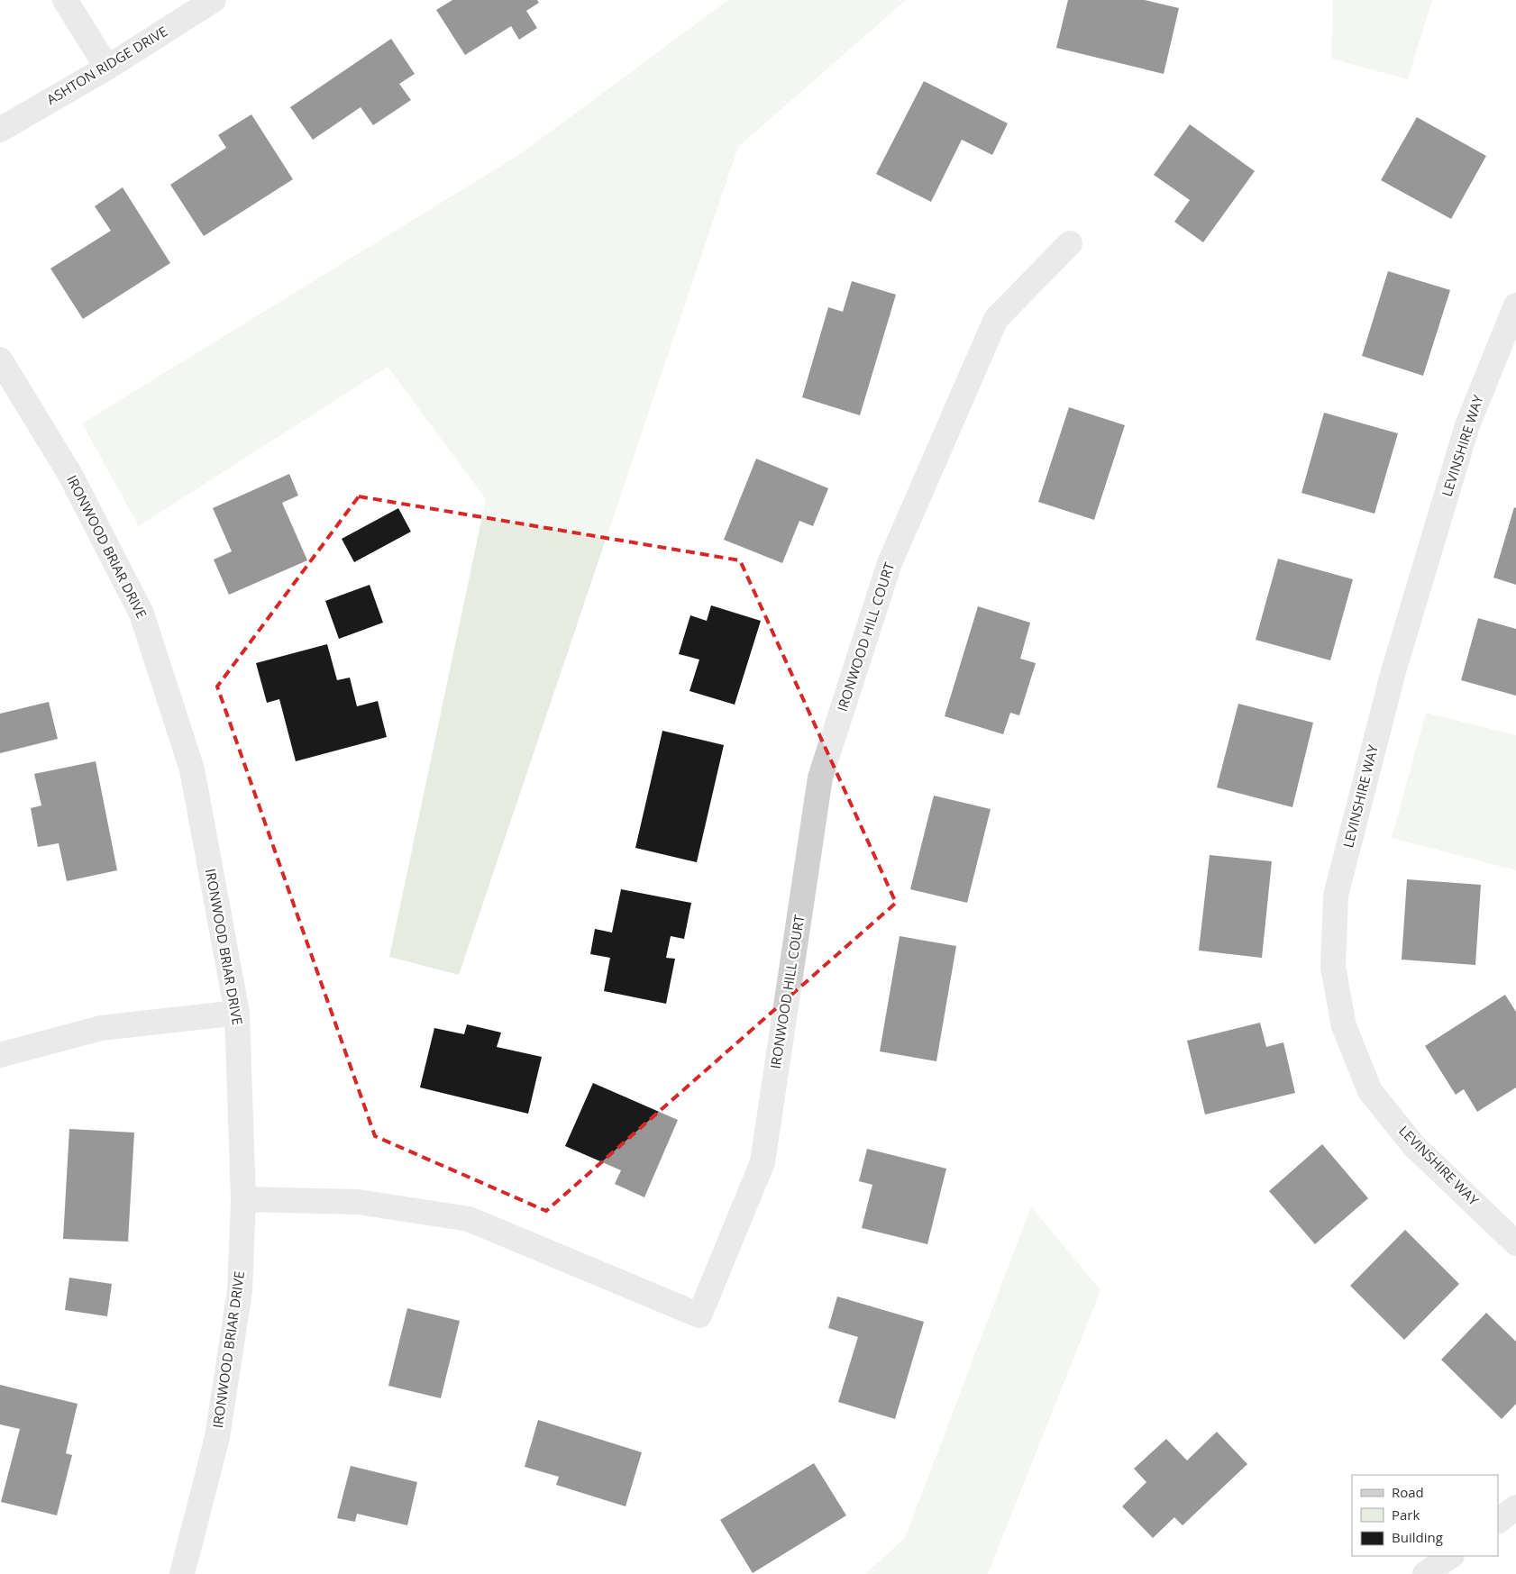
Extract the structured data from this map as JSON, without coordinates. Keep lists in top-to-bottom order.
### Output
{
  "streets": {
    "street": [
      "ASHTON RIDGE DRIVE",
      "LEVINSHIRE WAY",
      "IRONWOOD BRIAR DRIVE",
      "IRONWOOD HILL COURT"
    ]
  },
  "crossings": [
    ["IRONWOOD BRIAR DRIVE", "IRONWOOD HILL COURT"]
  ],
  "legend": ["Road", "Park", "Building"]
}
